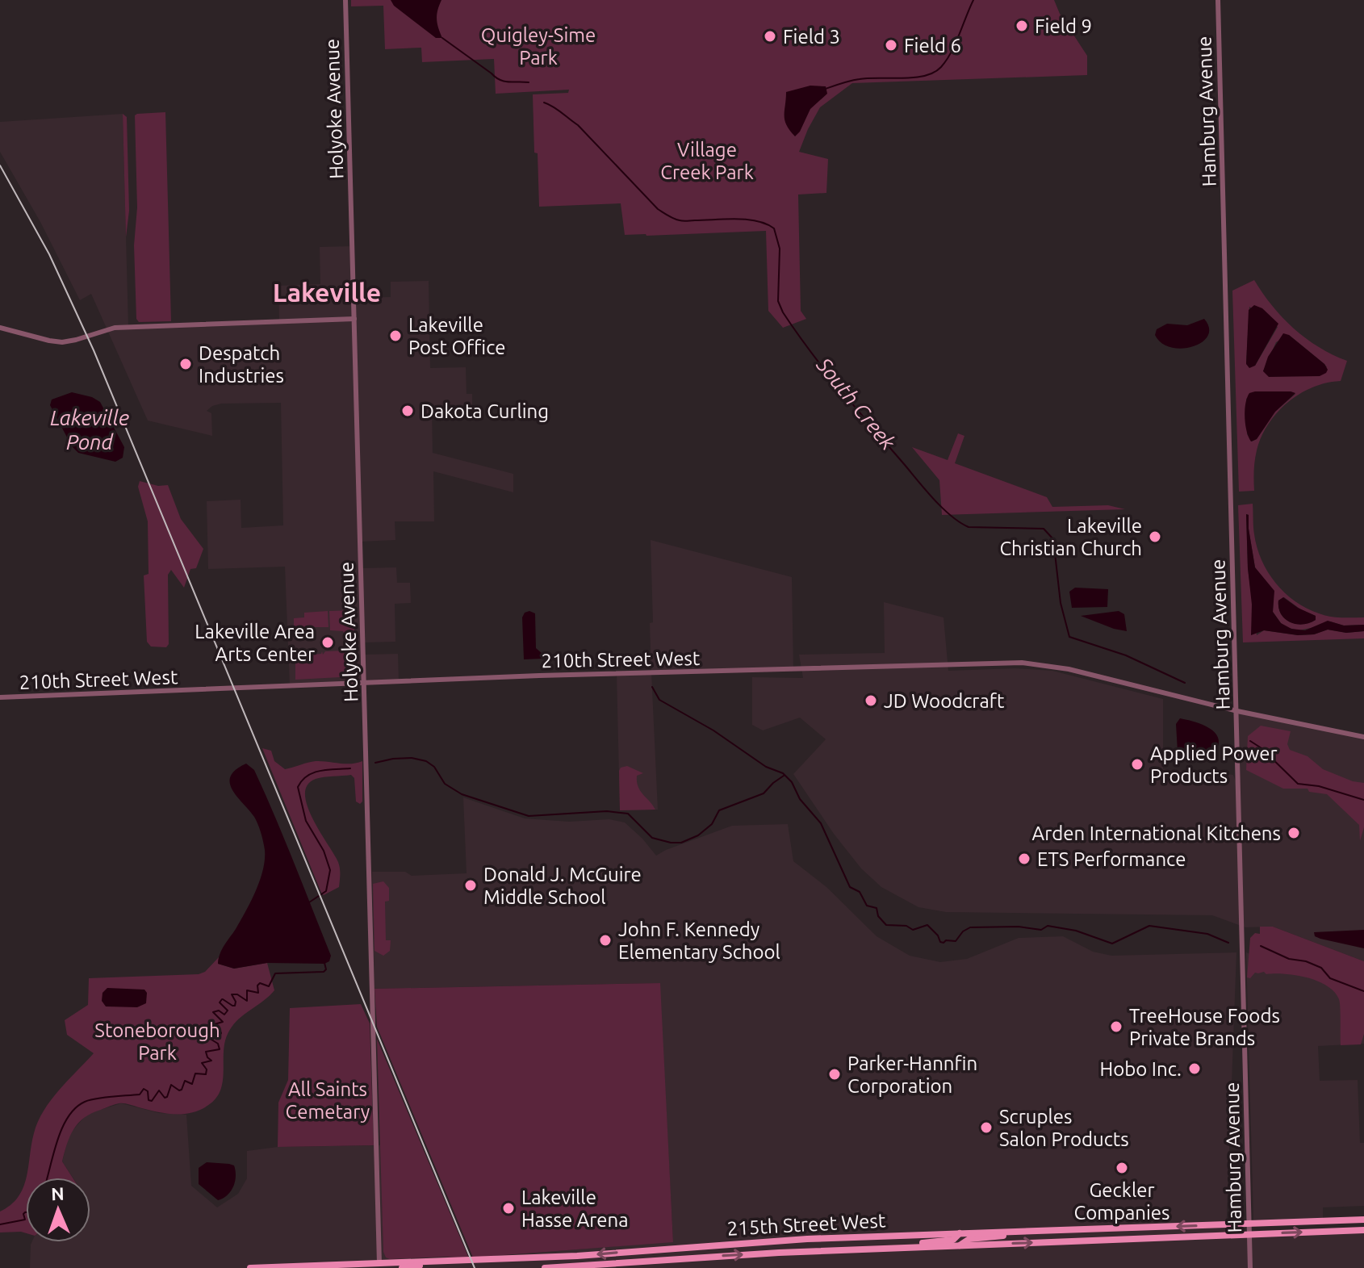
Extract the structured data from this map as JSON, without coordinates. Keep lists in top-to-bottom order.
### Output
{
  "streets": {
    "main road": ["215th Street West"],
    "street": ["Holyoke Avenue", "Hamburg Avenue", "210th Street West"]
  },
  "crossings": [
    ["Holyoke Avenue", "210th Street West"],
    ["Holyoke Avenue", "215th Street West"],
    ["Hamburg Avenue", "210th Street West"],
    ["Hamburg Avenue", "215th Street West"]
  ],
  "districts": ["Lakeville"],
  "water": ["South Creek", "Lakeville Pond"],
  "parks": [
    "Quigley-Sime Park",
    "Village Creek Park",
    "Stoneborough Park",
    "All Saints Cemetary"
  ],
  "places": [
    "Field 9",
    "Field 3",
    "Field 6",
    "Lakeville Post Office",
    "Despatch Industries",
    "Dakota Curling",
    "Lakeville Christian Church",
    "Lakeville Area Arts Center",
    "JD Woodcraft",
    "Applied Power Products",
    "Arden International Kitchens",
    "ETS Performance",
    "Donald J. McGuire Middle School",
    "John F. Kennedy Elementary School",
    "TreeHouse Foods Private Brands",
    "Hobo Inc.",
    "Parker-Hannfin Corporation",
    "Scruples Salon Products",
    "Geckler Companies",
    "Lakeville Hasse Arena"
  ],
  "north": "top"
}
